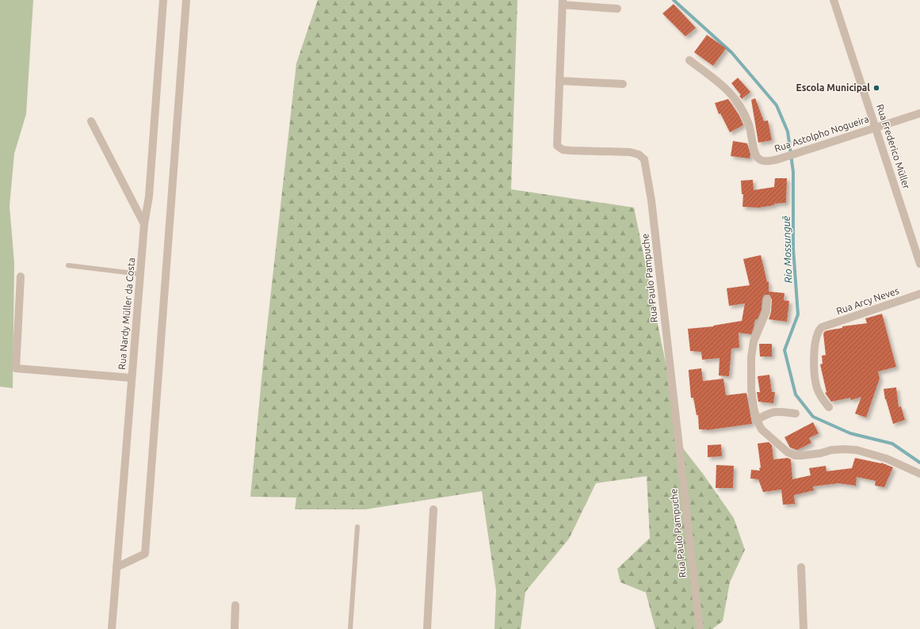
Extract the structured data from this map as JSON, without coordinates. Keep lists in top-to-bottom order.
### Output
{
  "streets": {
    "street": [
      "Rua Astolpho Nogueira",
      "Rua Frederico Müller",
      "Rua Paulo Pampuche",
      "Rua Arcy Neves",
      "Rua Nardy Müller da Costa"
    ]
  },
  "crossings": [
    ["Rua Astolpho Nogueira", "Rua Frederico Müller"]
  ],
  "water": ["Rio Mossunguê"],
  "places": ["Escola Municipal"]
}
